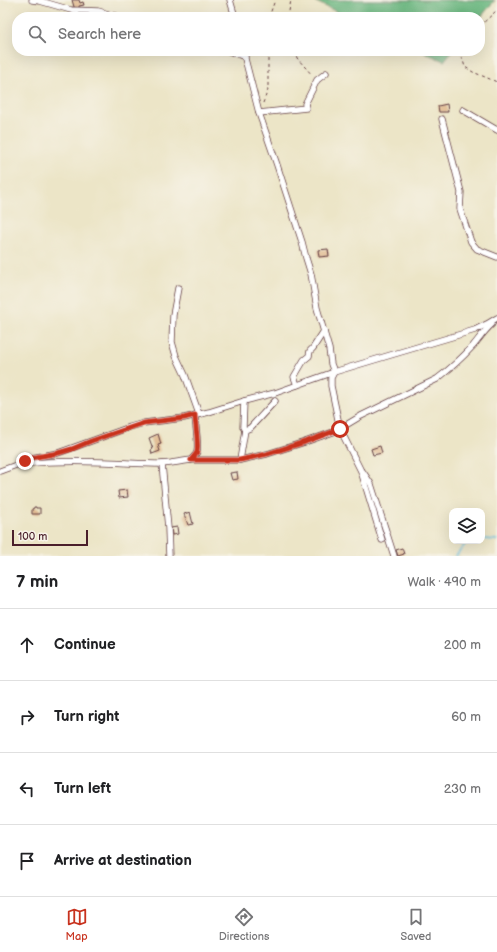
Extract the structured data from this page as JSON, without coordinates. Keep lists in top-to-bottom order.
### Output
{
  "scale_bar": "100 m",
  "page": {
    "search": "Search here",
    "scale": "100 m",
    "heading": ["7 min", "Walk · 490 m"],
    "list": [
      ["Continue", "200 m"],
      ["Turn right", "60 m"],
      ["Turn left", "230 m"],
      "Arrive at destination"
    ],
    "nav": ["Map", "Directions", "Saved"]
  }
}
